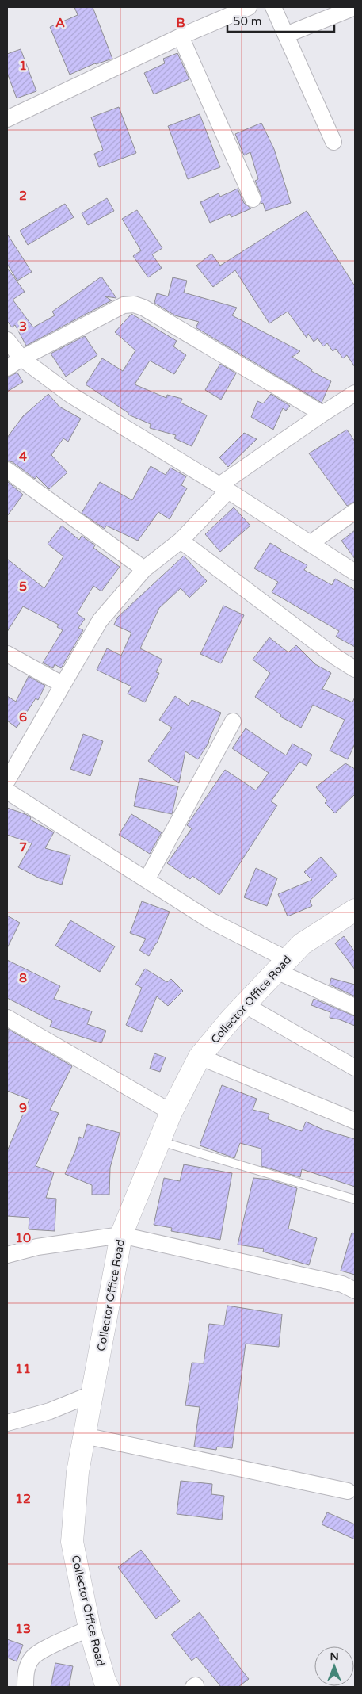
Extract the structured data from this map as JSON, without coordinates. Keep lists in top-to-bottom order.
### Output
{
  "streets": {
    "main road": ["Collector Office Road"]
  },
  "scale_bar": "50 m",
  "north": "top",
  "grid": {
    "columns": ["A", "B"],
    "rows": [
      "1",
      "2",
      "3",
      "4",
      "5",
      "6",
      "7",
      "8",
      "9",
      "10",
      "11",
      "12",
      "13"
    ]
  }
}
